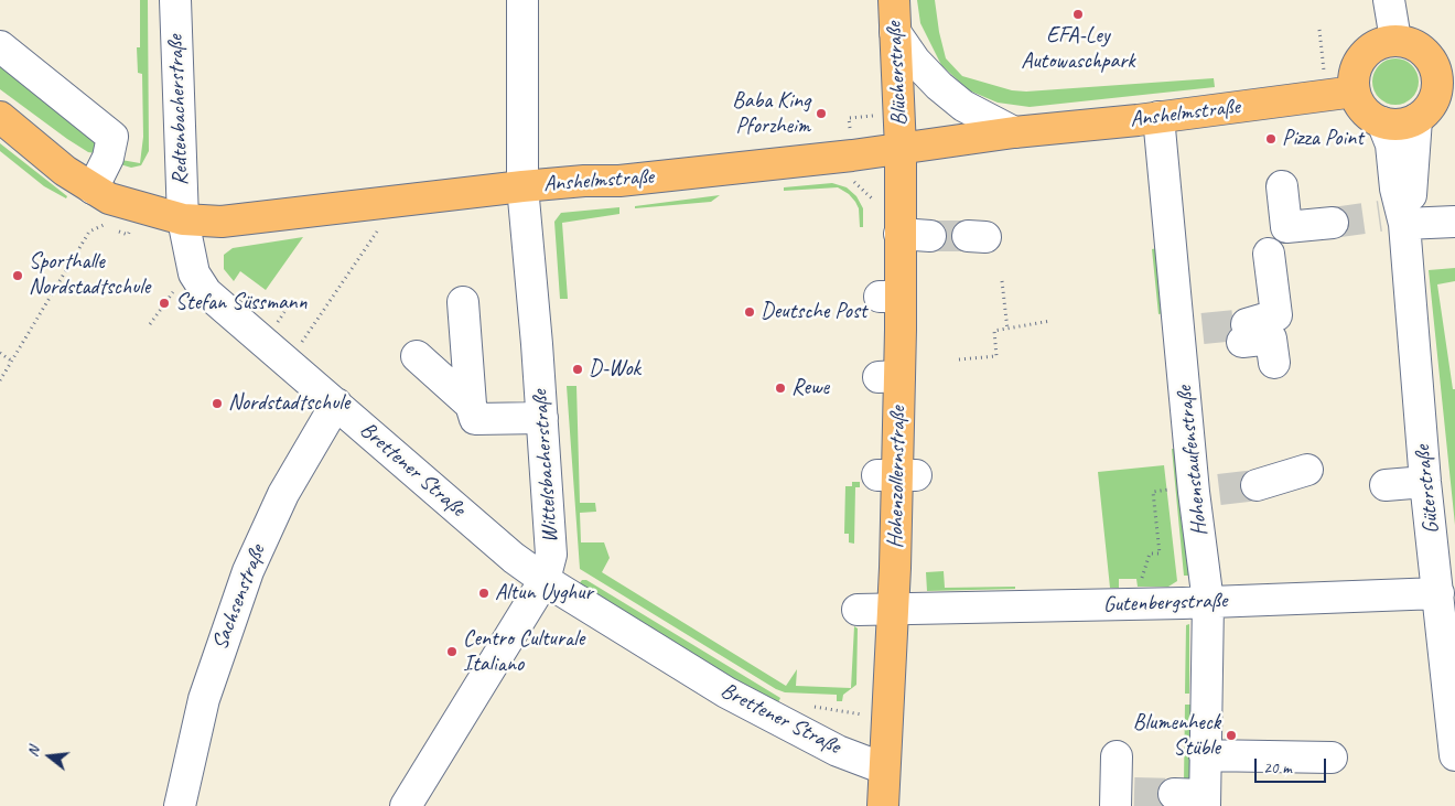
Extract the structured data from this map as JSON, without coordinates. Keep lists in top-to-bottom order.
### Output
{
  "streets": {
    "main road": ["Blücherstraße", "Anshelmstraße", "Hohenzollernstraße"],
    "street": [
      "Redtenbacherstraße",
      "Hohenstaufenstraße",
      "Wittelsbacherstraße",
      "Brettener Straße",
      "Güterstraße",
      "Sachsenstraße",
      "Gutenbergstraße"
    ]
  },
  "crossings": [
    ["Blücherstraße", "Anshelmstraße"],
    ["Blücherstraße", "Hohenzollernstraße"],
    ["Redtenbacherstraße", "Anshelmstraße"],
    ["Redtenbacherstraße", "Brettener Straße"],
    ["Anshelmstraße", "Hohenstaufenstraße"],
    ["Anshelmstraße", "Wittelsbacherstraße"],
    ["Anshelmstraße", "Brettener Straße"],
    ["Anshelmstraße", "Hohenzollernstraße"],
    ["Anshelmstraße", "Güterstraße"],
    ["Hohenstaufenstraße", "Gutenbergstraße"],
    ["Wittelsbacherstraße", "Brettener Straße"],
    ["Brettener Straße", "Hohenzollernstraße"],
    ["Brettener Straße", "Sachsenstraße"],
    ["Hohenzollernstraße", "Gutenbergstraße"],
    ["Güterstraße", "Gutenbergstraße"]
  ],
  "places": [
    "EFA-Ley Autowaschpark",
    "Baba King Pforzheim",
    "Pizza Point",
    "Sporthalle Nordstadtschule",
    "Stefan Süssmann",
    "Deutsche Post",
    "D-Wok",
    "Rewe",
    "Nordstadtschule",
    "Altun Uyghur",
    "Centro Culturale Italiano",
    "Blumenheck Stüble"
  ],
  "scale_bar": "20 m",
  "north": "left"
}
